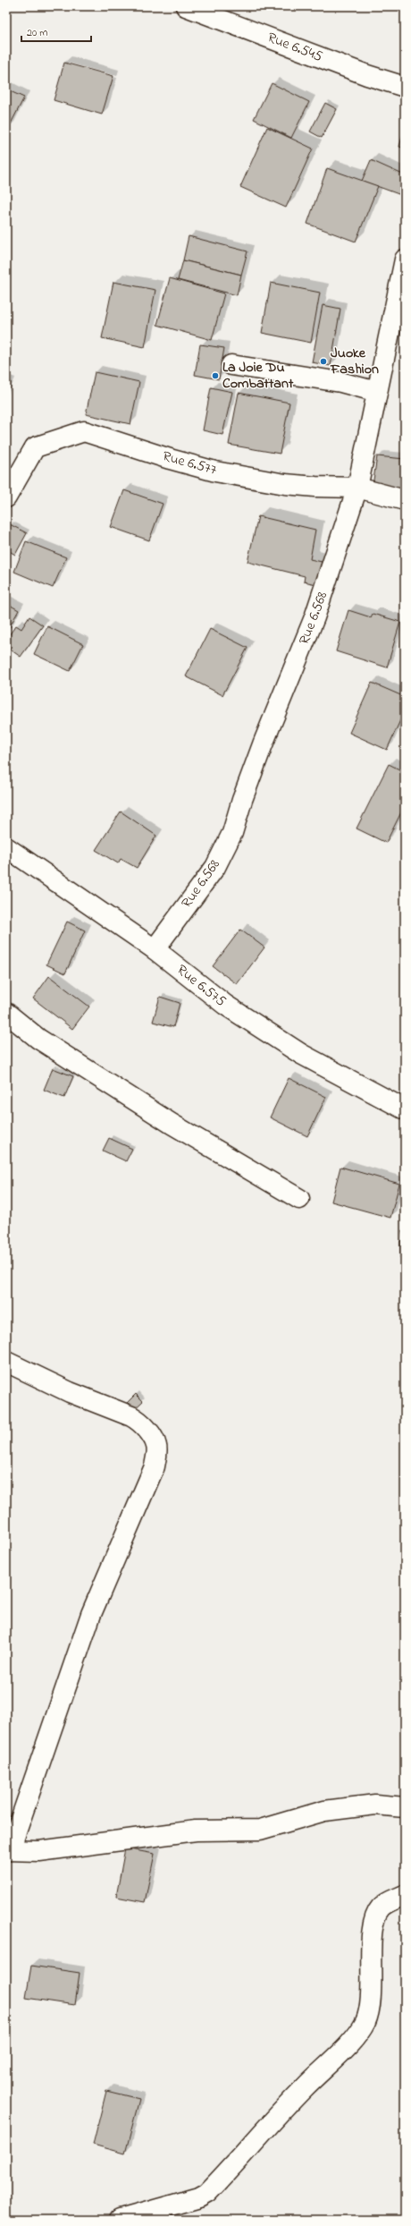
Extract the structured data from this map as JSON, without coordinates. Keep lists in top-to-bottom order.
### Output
{
  "streets": {
    "street": [
      "Rue 6.545",
      "Rue 6.577",
      "Rue 6.568",
      "Rue 6.575"
    ]
  },
  "crossings": [
    ["Rue 6.577", "Rue 6.568"],
    ["Rue 6.568", "Rue 6.575"]
  ],
  "places": ["Juoke Fashion", "La Joie Du Combattant"],
  "scale_bar": "20 m"
}
